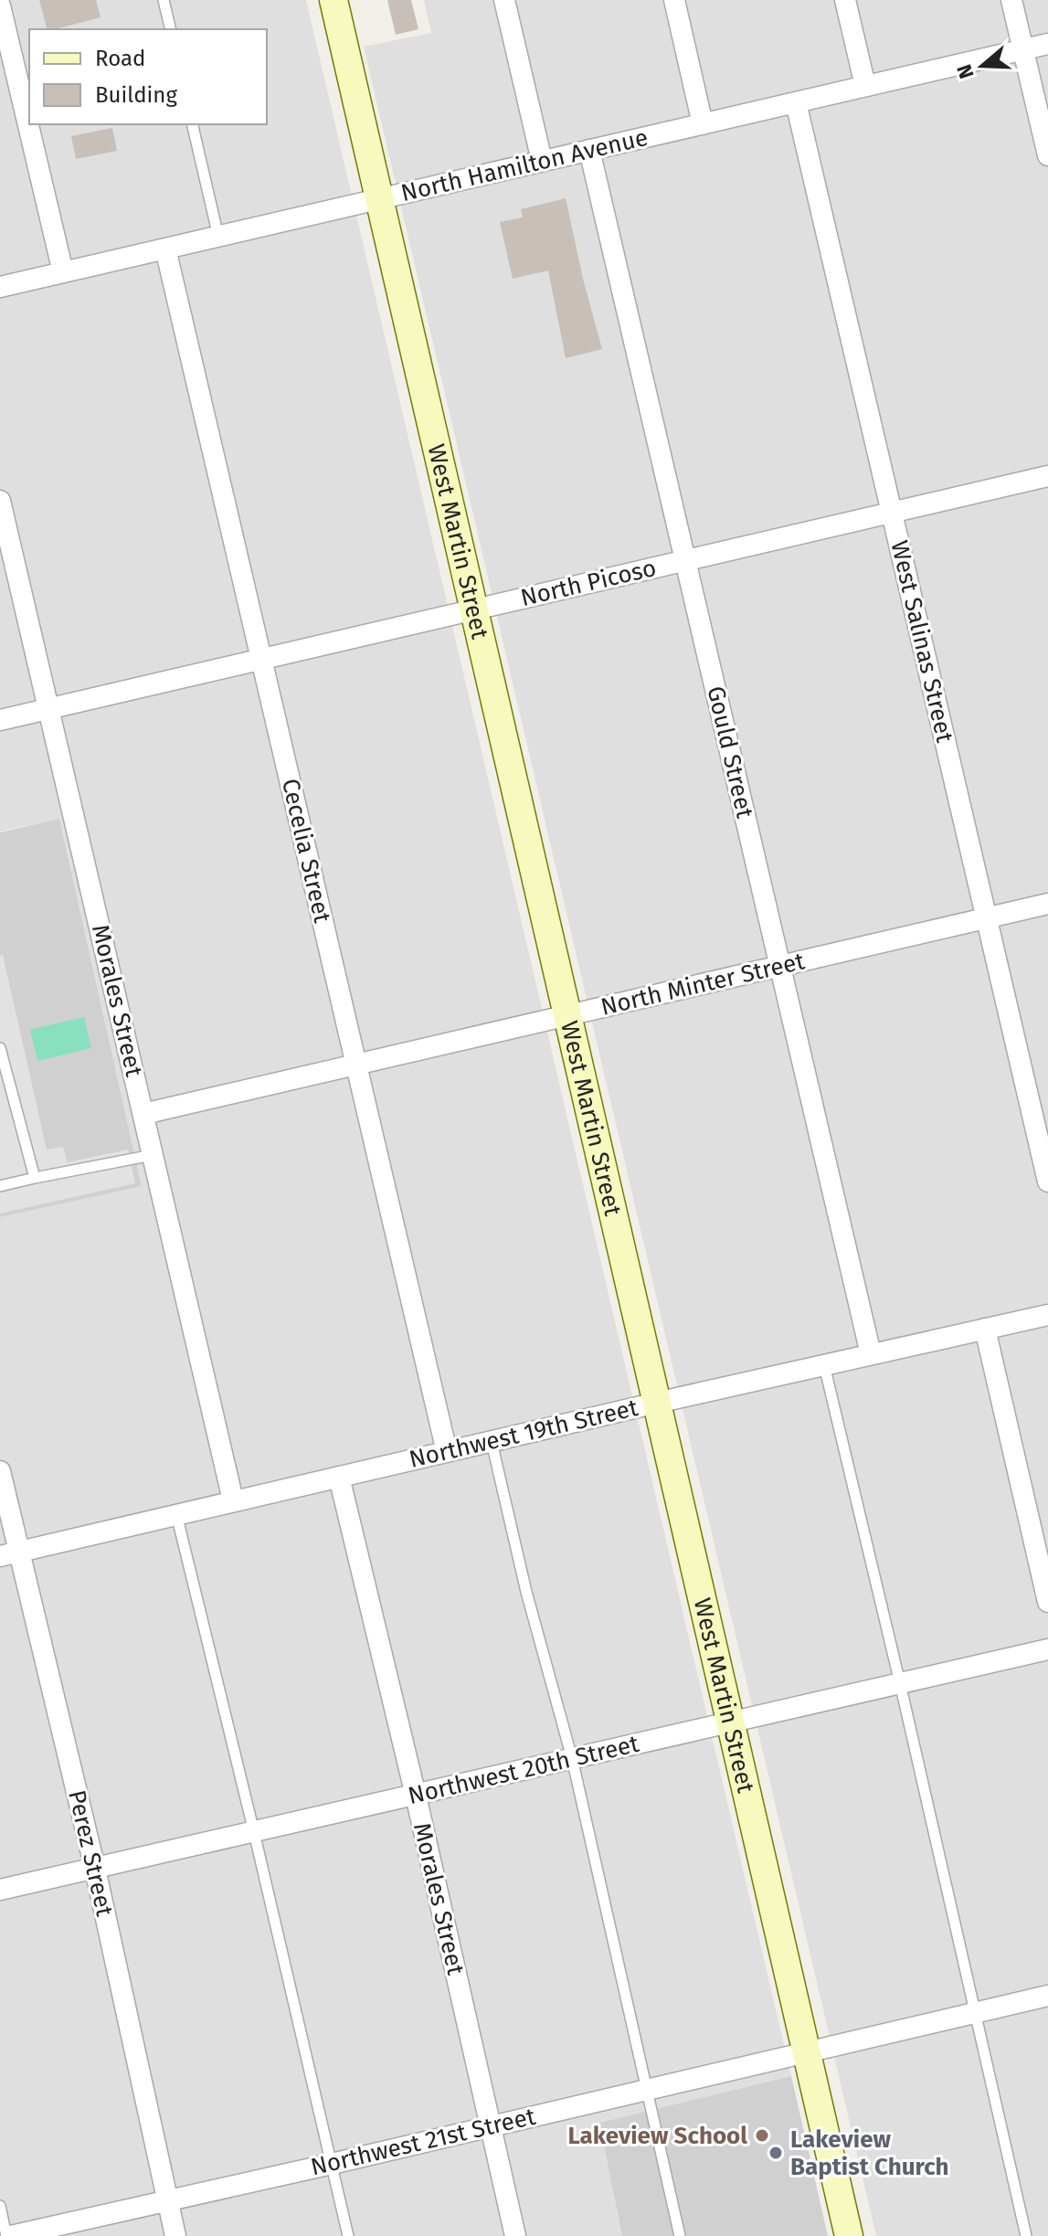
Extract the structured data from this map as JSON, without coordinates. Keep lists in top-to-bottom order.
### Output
{
  "streets": {
    "main road": ["West Martin Street"],
    "street": [
      "North Hamilton Avenue",
      "North Picoso",
      "West Salinas Street",
      "Gould Street",
      "Cecelia Street",
      "North Minter Street",
      "Morales Street",
      "Northwest 19th Street",
      "Northwest 20th Street",
      "Perez Street",
      "Northwest 21st Street"
    ]
  },
  "crossings": [
    ["North Hamilton Avenue", "West Martin Street"],
    ["North Hamilton Avenue", "West Salinas Street"],
    ["North Hamilton Avenue", "Gould Street"],
    ["North Hamilton Avenue", "Cecelia Street"],
    ["West Martin Street", "North Picoso"],
    ["West Martin Street", "North Minter Street"],
    ["West Martin Street", "Northwest 19th Street"],
    ["West Martin Street", "Northwest 20th Street"],
    ["West Martin Street", "Northwest 21st Street"],
    ["North Picoso", "West Salinas Street"],
    ["North Picoso", "Gould Street"],
    ["North Picoso", "Cecelia Street"],
    ["North Picoso", "Morales Street"],
    ["West Salinas Street", "North Minter Street"],
    ["Gould Street", "North Minter Street"],
    ["Gould Street", "Northwest 19th Street"],
    ["Cecelia Street", "North Minter Street"],
    ["Cecelia Street", "Northwest 19th Street"],
    ["North Minter Street", "Morales Street"],
    ["Morales Street", "Northwest 19th Street"],
    ["Morales Street", "Northwest 20th Street"],
    ["Morales Street", "Northwest 21st Street"],
    ["Northwest 19th Street", "Perez Street"],
    ["Northwest 20th Street", "Perez Street"],
    ["Perez Street", "Northwest 21st Street"]
  ],
  "places": ["Lakeview School", "Lakeview Baptist Church"],
  "legend": ["Road", "Building"],
  "north": "left"
}
